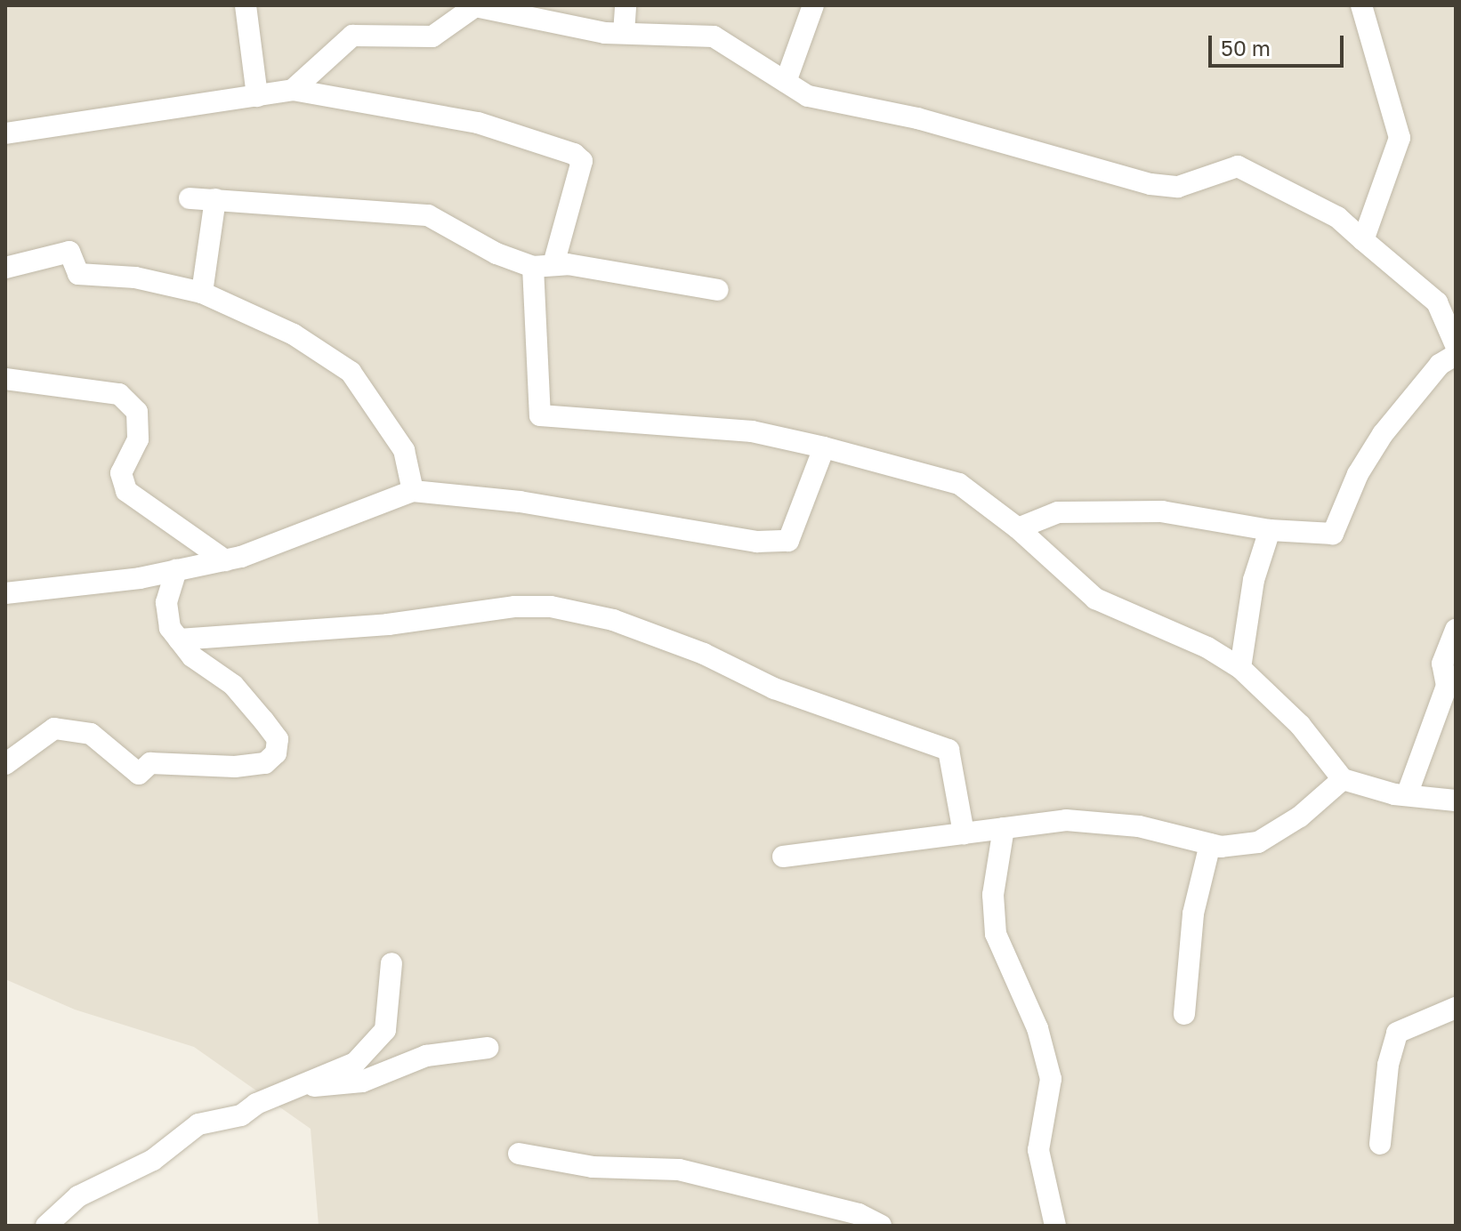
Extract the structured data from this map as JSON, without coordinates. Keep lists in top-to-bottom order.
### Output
{
  "scale_bar": "50 m"
}
